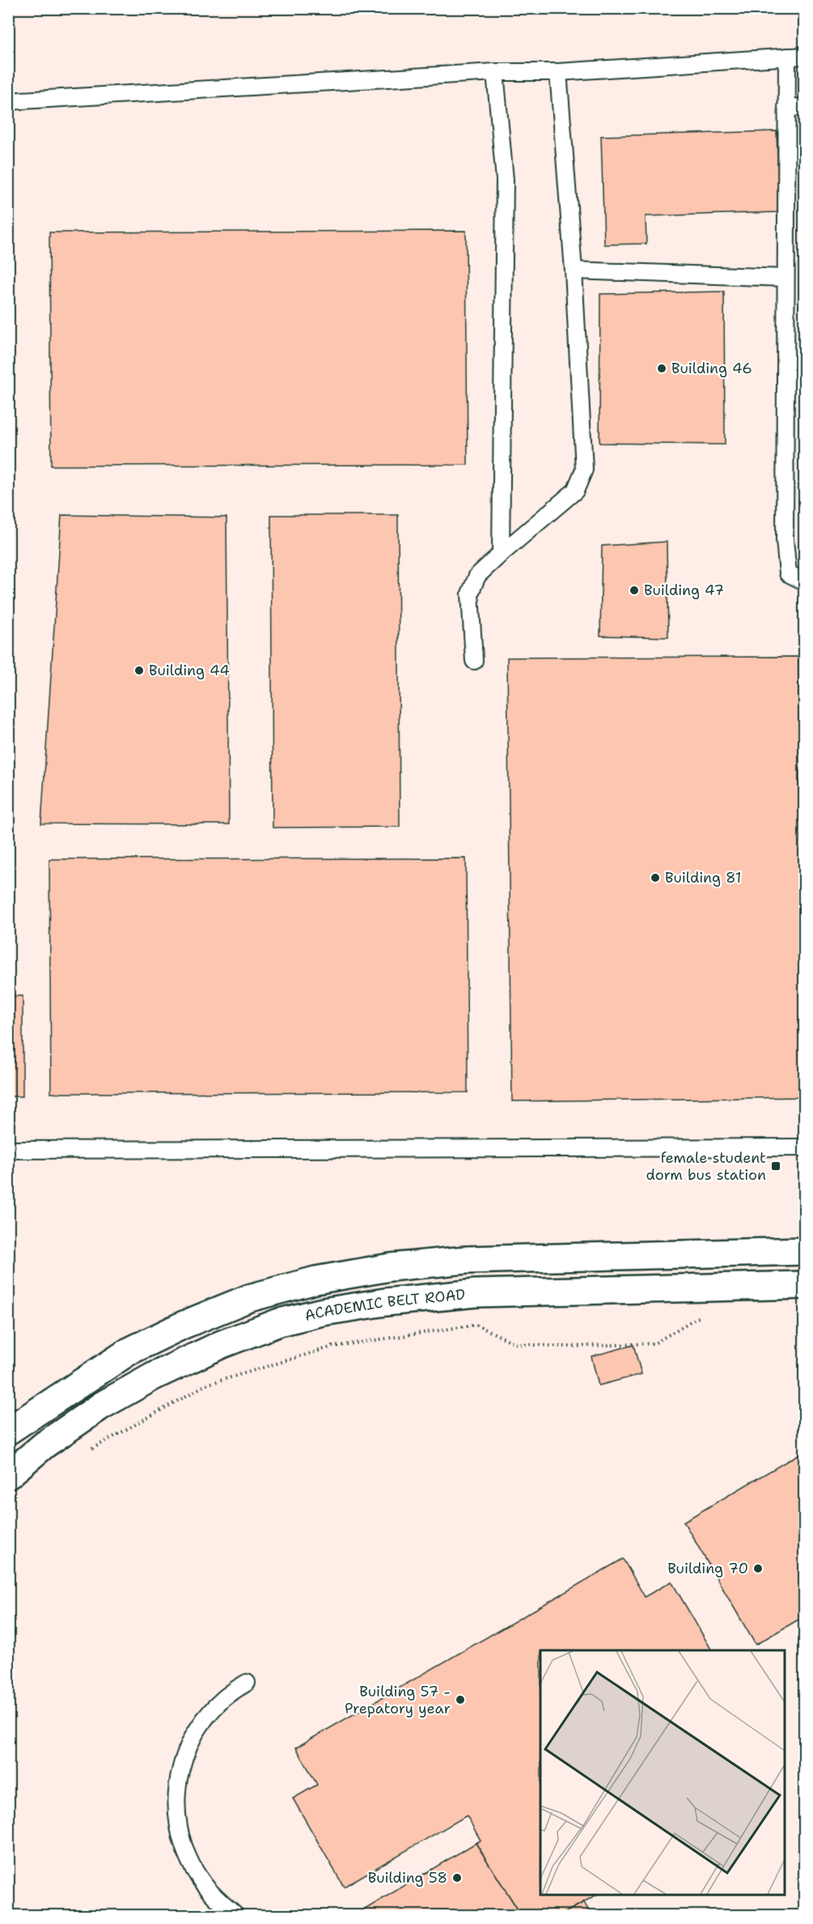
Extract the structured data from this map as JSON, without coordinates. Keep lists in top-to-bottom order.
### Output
{
  "streets": {
    "street": ["ACADEMIC BELT ROAD"]
  },
  "places": {
    "other": [
      "Building 46",
      "Building 47",
      "Building 44",
      "Building 81",
      "Building 70",
      "Building 57 - Prepatory year",
      "Building 58"
    ],
    "transit": ["female student dorm bus station"]
  }
}
